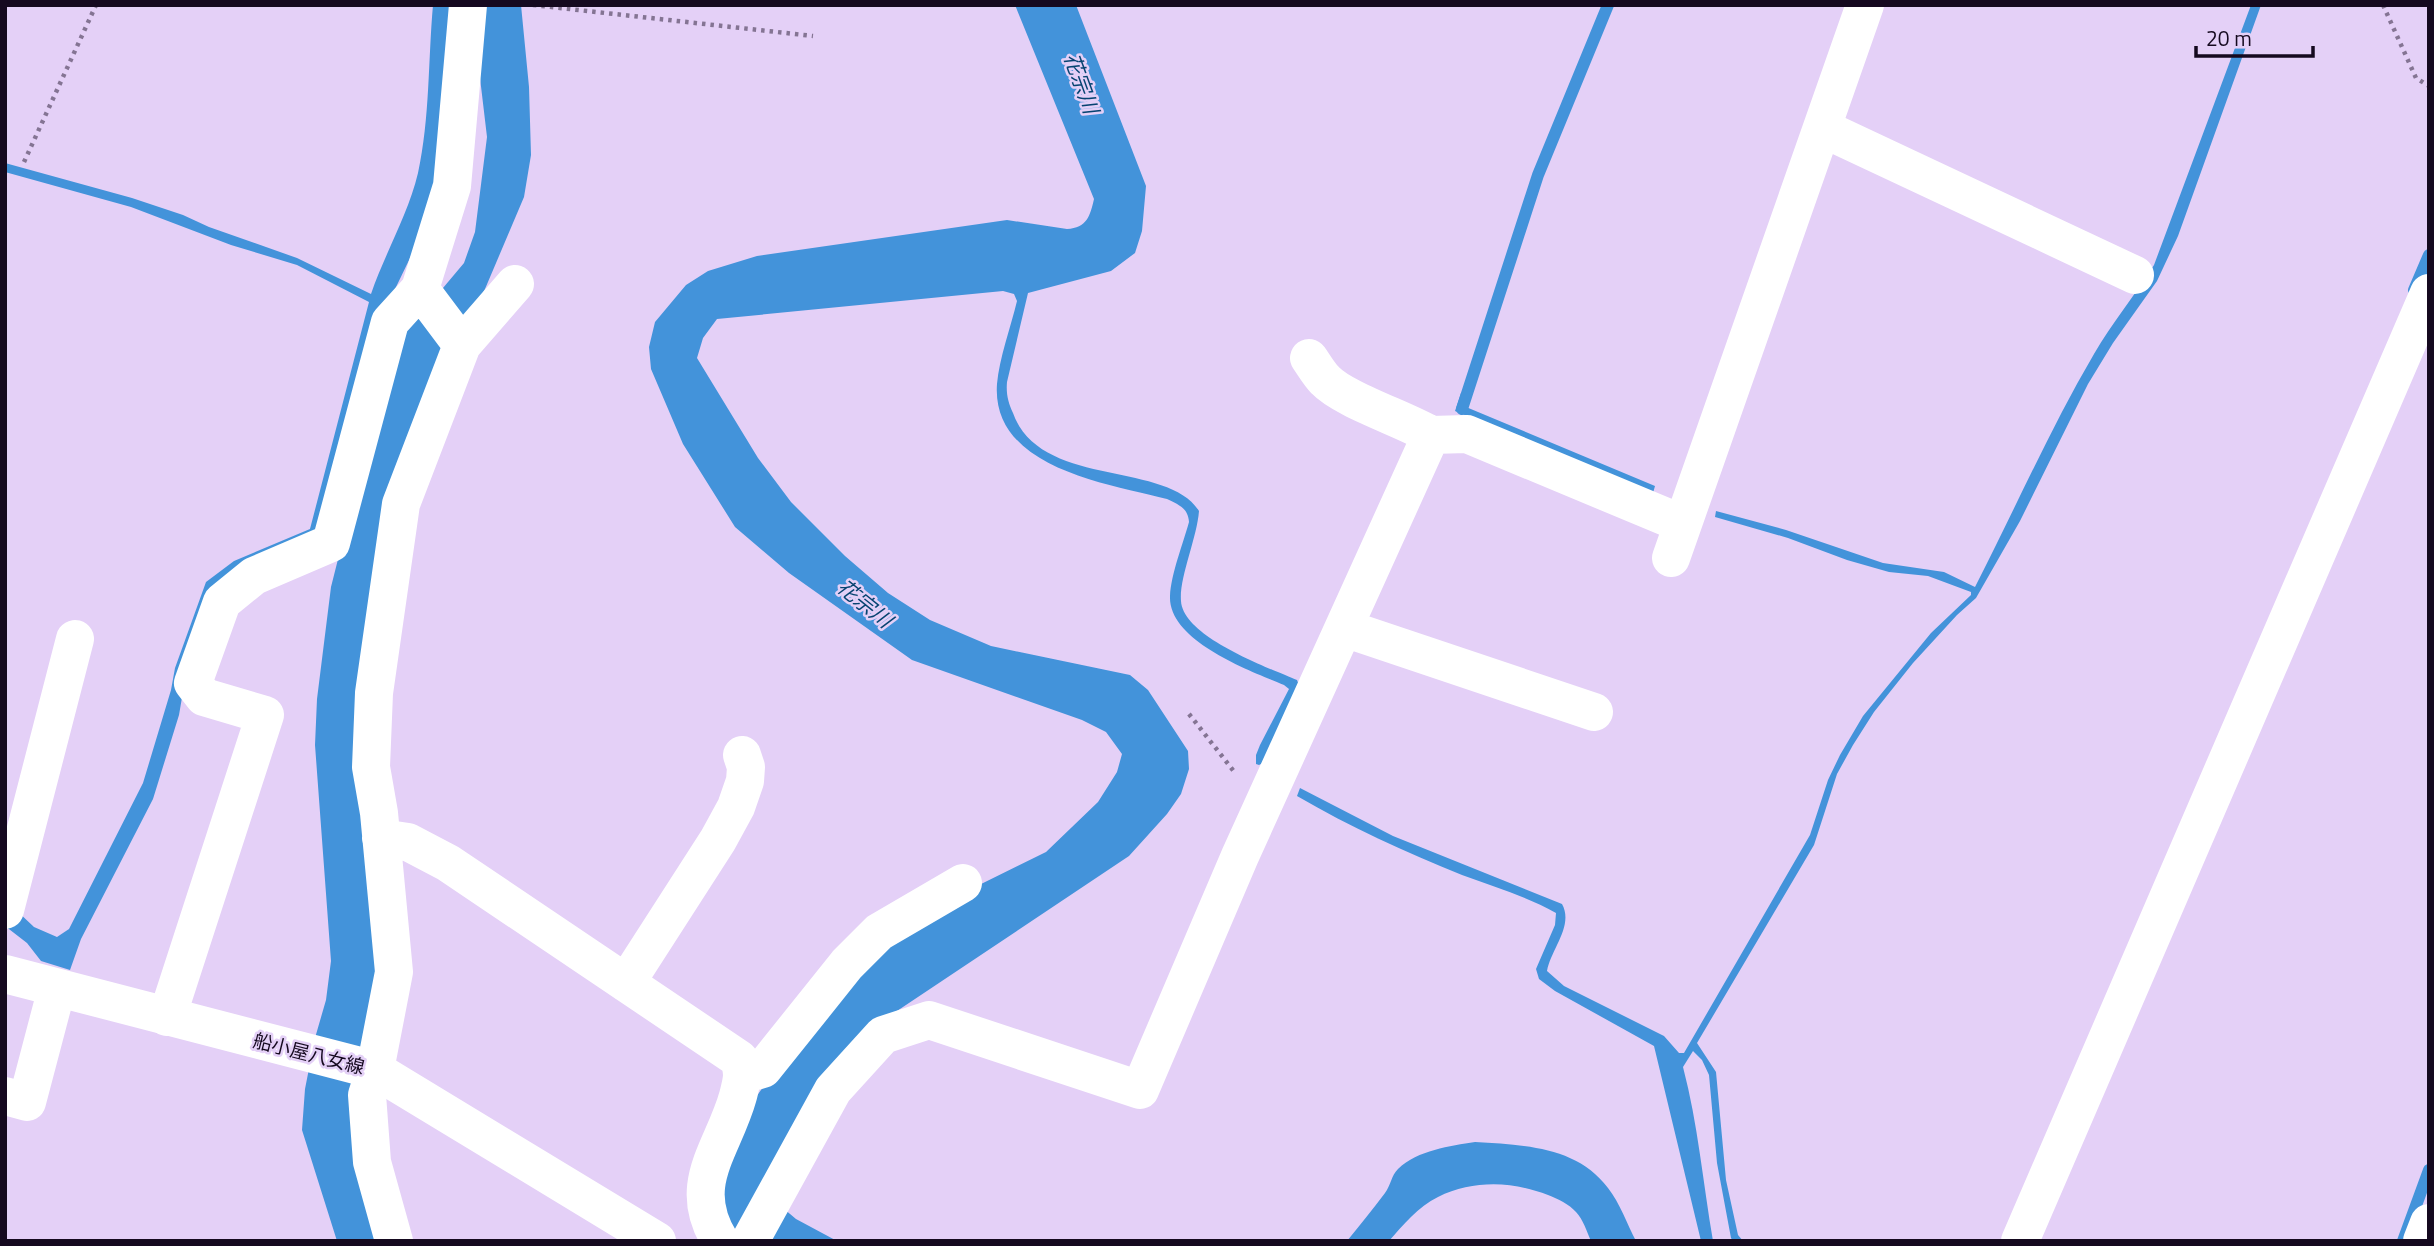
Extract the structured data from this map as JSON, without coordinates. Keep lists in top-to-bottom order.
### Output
{
  "streets": {
    "street": ["船小屋八女線"]
  },
  "water": ["花宗川"],
  "scale_bar": "20 m"
}
